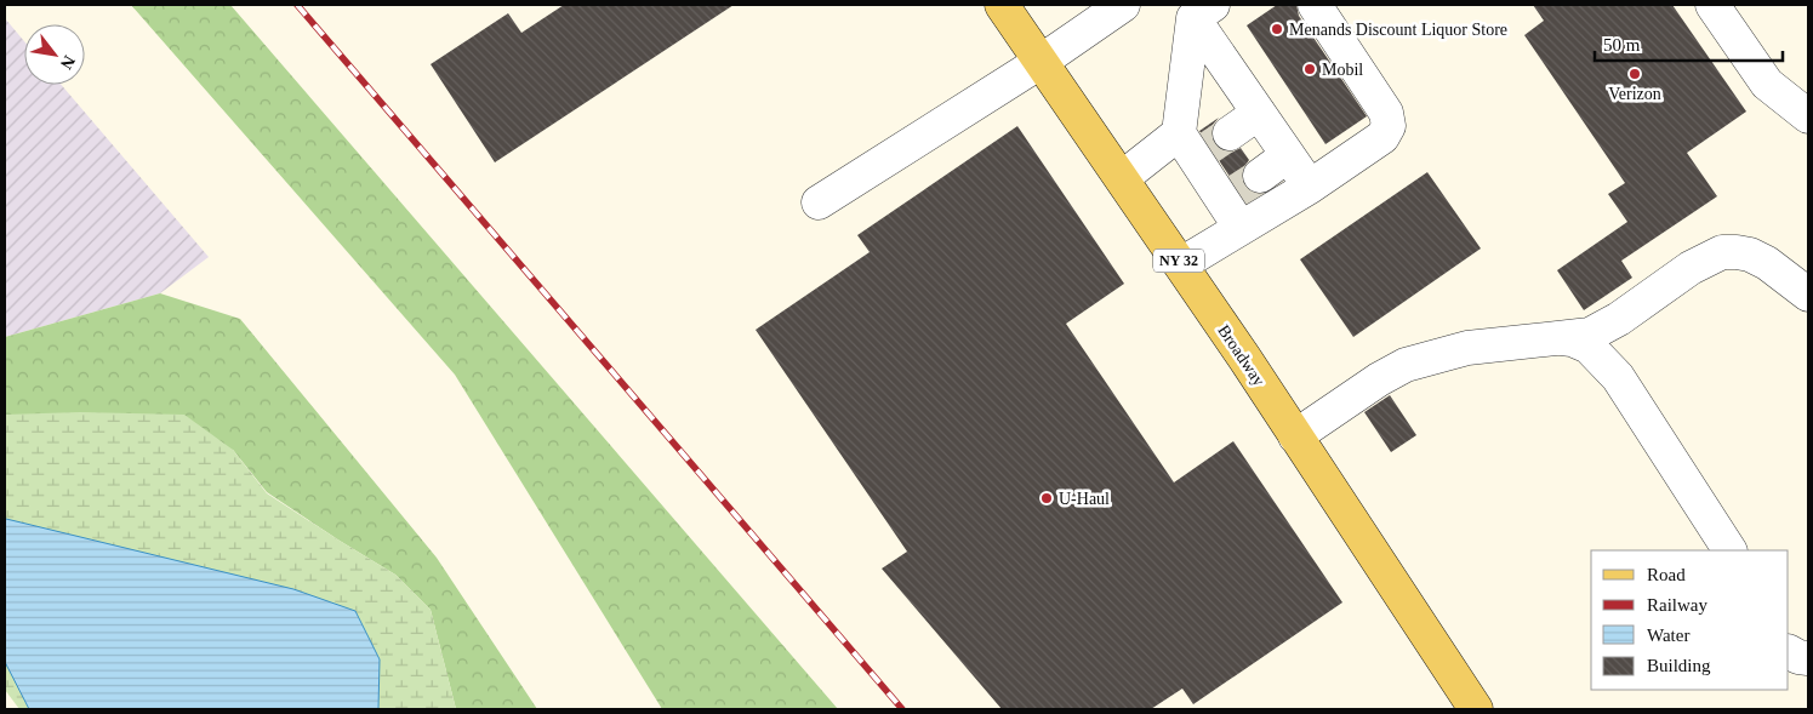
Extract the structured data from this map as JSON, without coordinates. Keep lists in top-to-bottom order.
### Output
{
  "streets": {
    "main road": ["NY 32", "Broadway"]
  },
  "places": [
    "Menands Discount Liquor Store",
    "Mobil",
    "Verizon",
    "U-Haul"
  ],
  "legend": [
    "Road",
    "Railway",
    "Water",
    "Building"
  ],
  "scale_bar": "50 m",
  "north": "bottom right"
}
